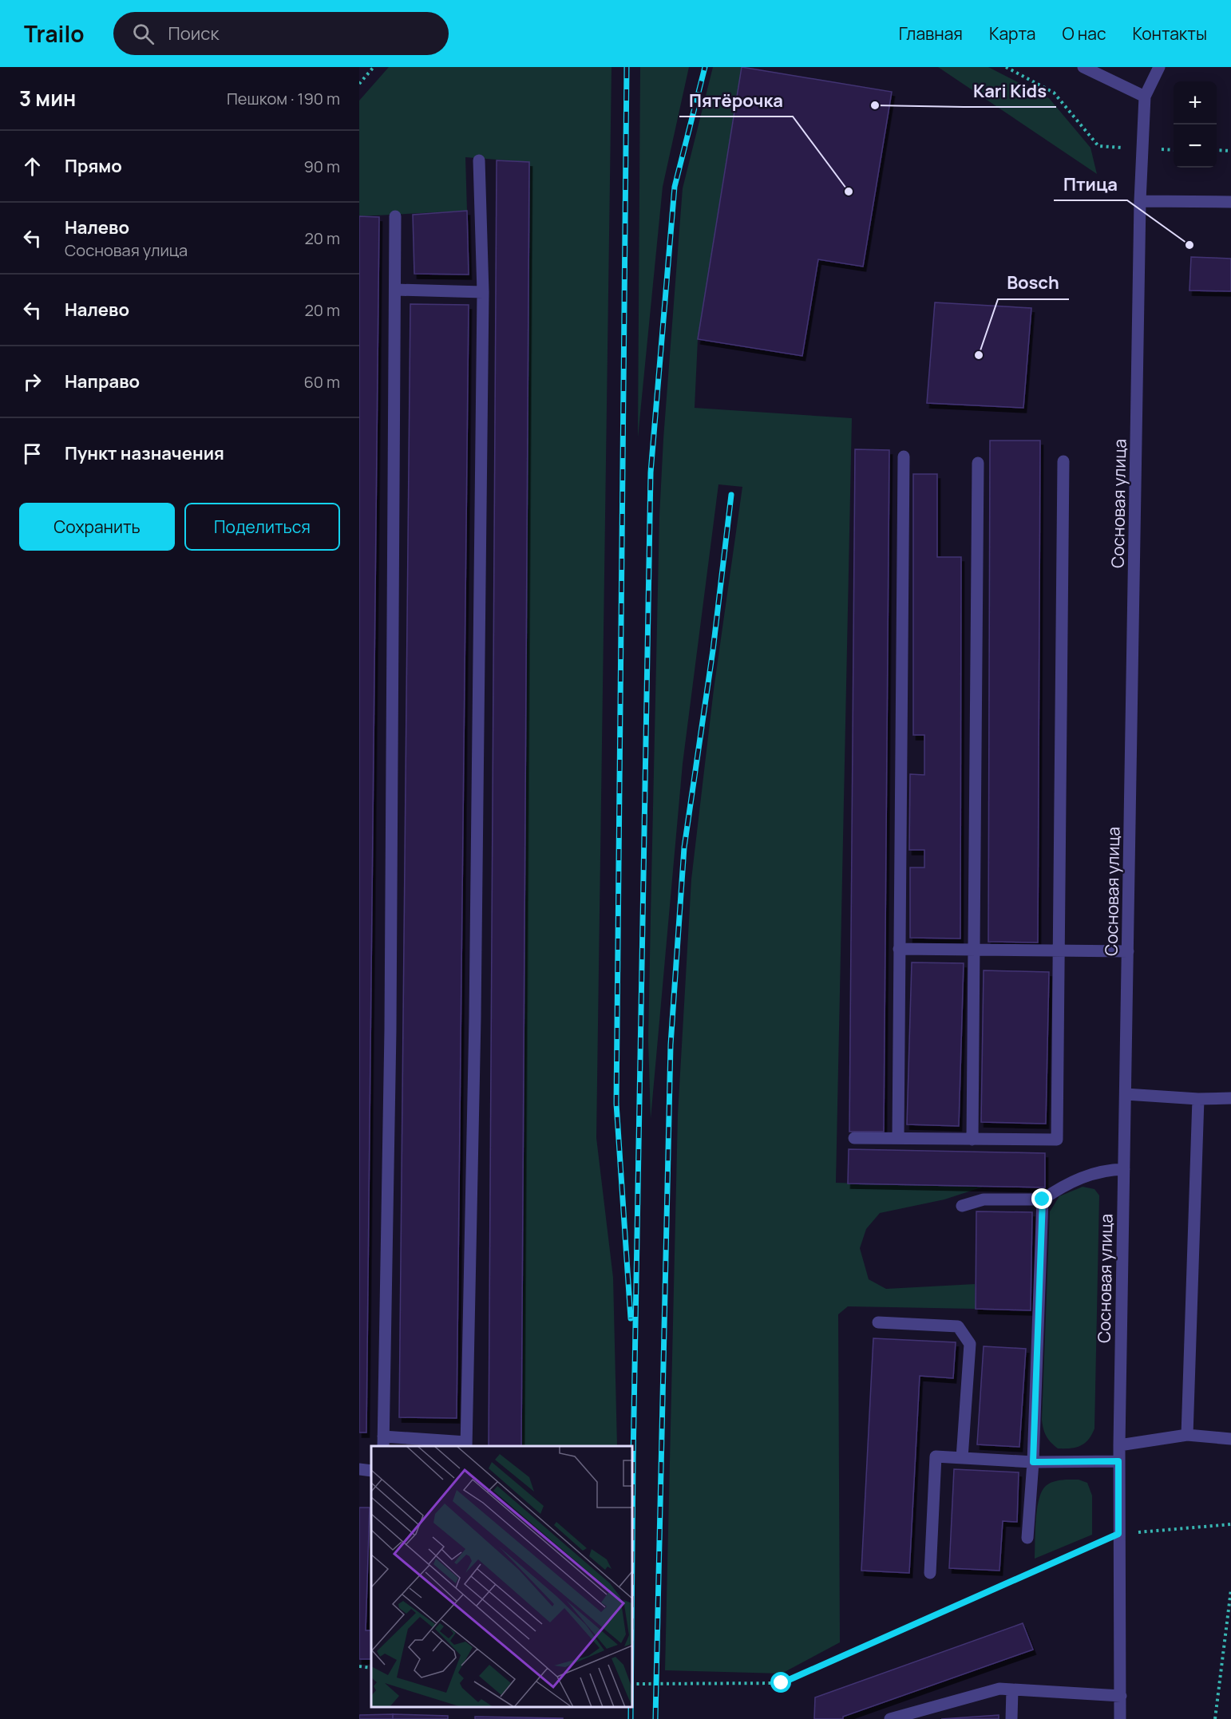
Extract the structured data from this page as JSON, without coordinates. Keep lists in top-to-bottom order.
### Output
{
  "streets": {
    "street": ["Сосновая улица"]
  },
  "places": [
    "Kari Kids",
    "Пятёрочка",
    "Птица",
    "Bosch"
  ],
  "page": {
    "header": "Trailo",
    "search": "Поиск",
    "nav": [
      "Главная",
      "Карта",
      "О нас",
      "Контакты"
    ],
    "heading": ["3 мин", "Пешком · 190 m"],
    "map_buttons": ["+", "−"],
    "list": [
      ["Прямо", "90 m"],
      ["Налево", "Сосновая улица", "20 m"],
      ["Налево", "20 m"],
      ["Направо", "60 m"],
      "Пункт назначения"
    ],
    "buttons": ["Сохранить", "Поделиться"]
  }
}
